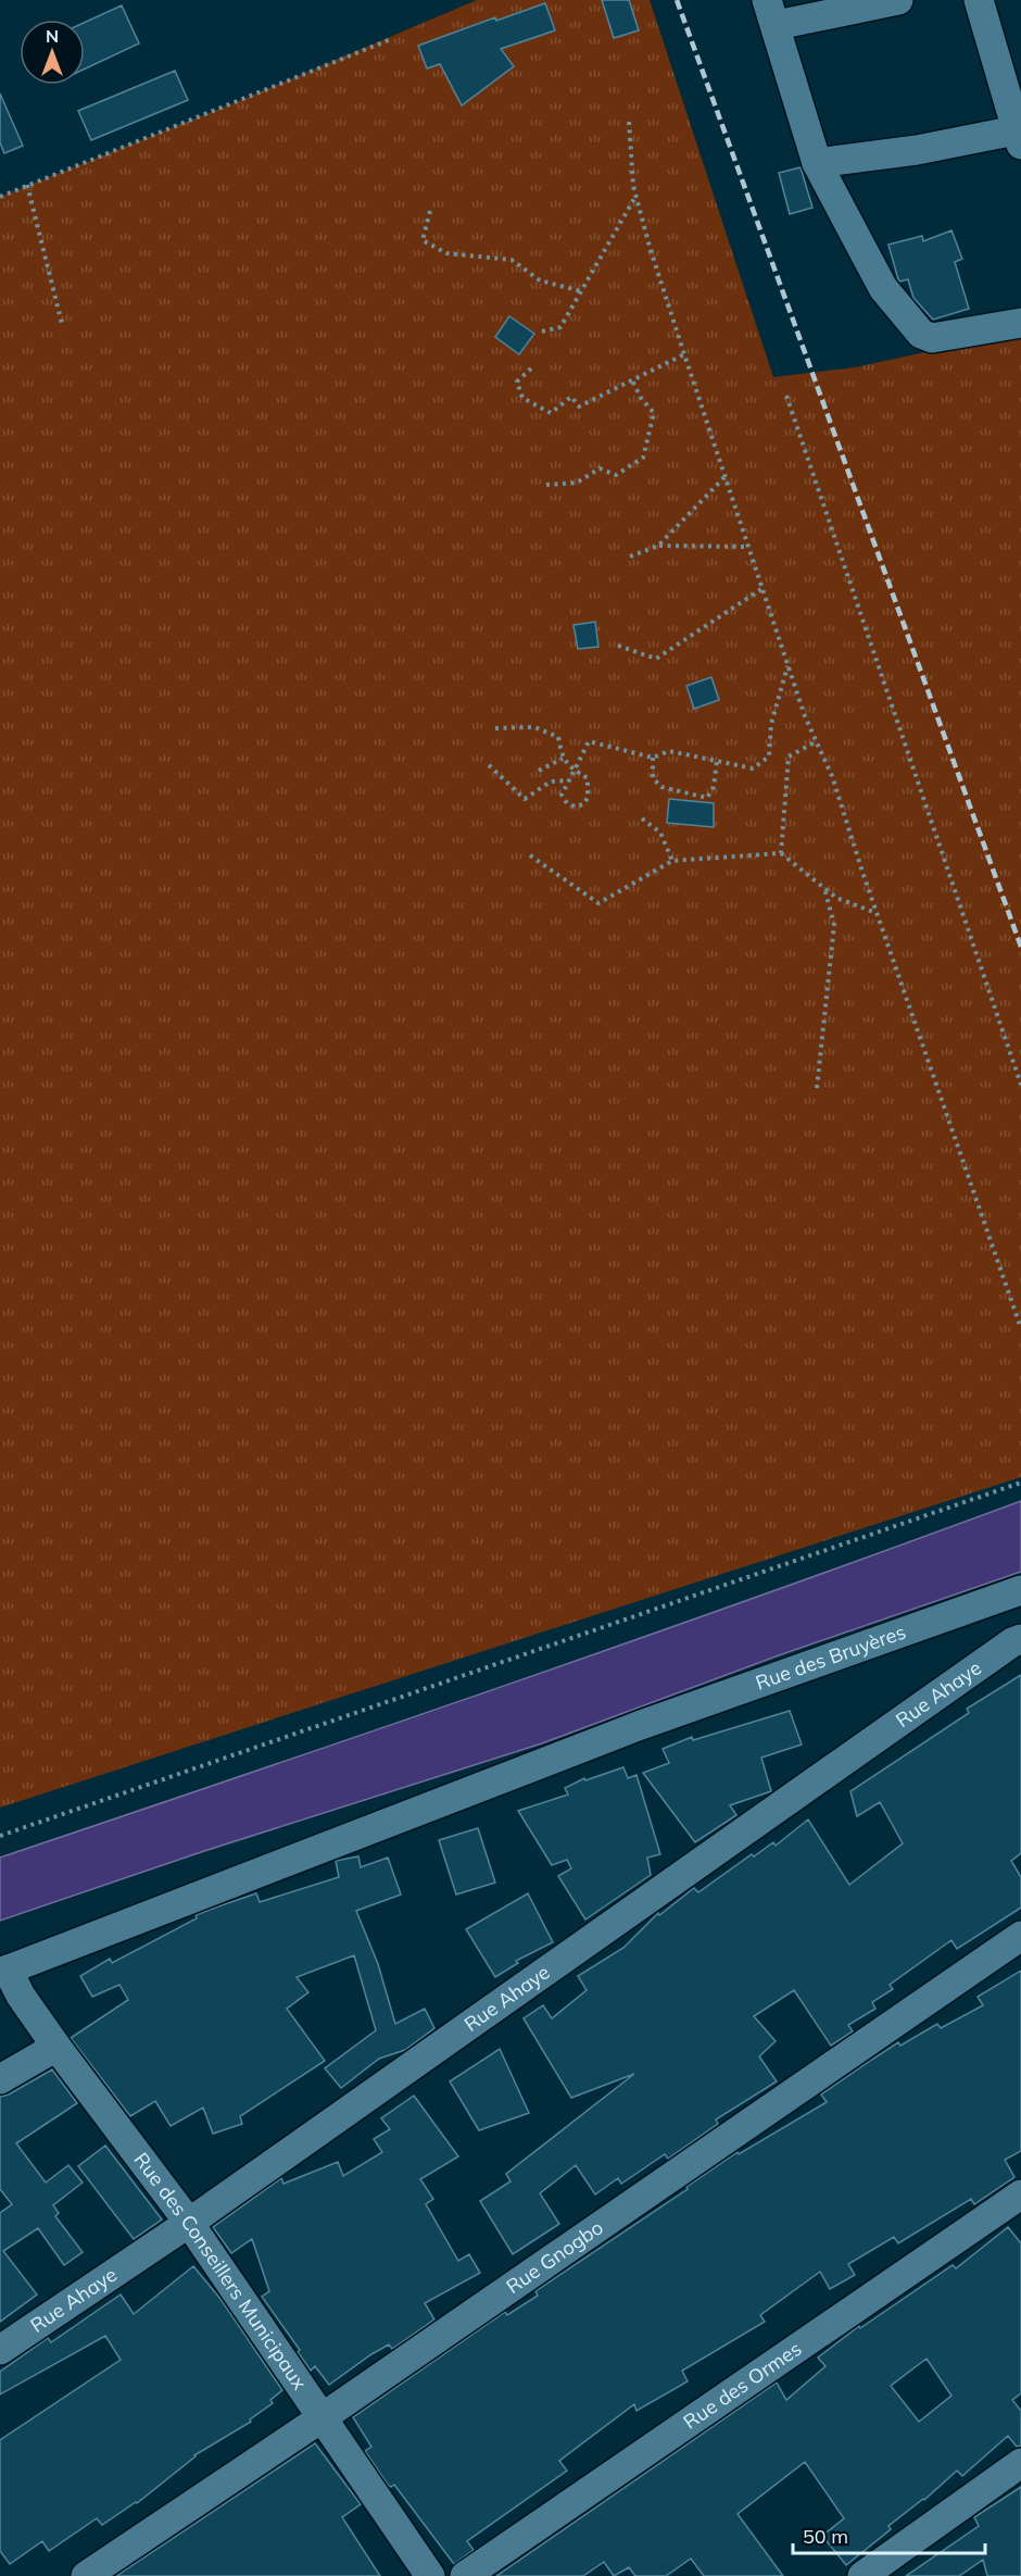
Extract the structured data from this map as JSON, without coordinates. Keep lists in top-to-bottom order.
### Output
{
  "streets": {
    "street": [
      "Rue des Bruyères",
      "Rue Ahaye",
      "Rue Gnogbo",
      "Rue des Conseillers Municipaux",
      "Rue des Ormes"
    ]
  },
  "crossings": [
    ["Rue des Bruyères", "Rue des Conseillers Municipaux"],
    ["Rue Ahaye", "Rue des Conseillers Municipaux"],
    ["Rue Gnogbo", "Rue des Conseillers Municipaux"]
  ],
  "scale_bar": "50 m",
  "north": "top"
}
